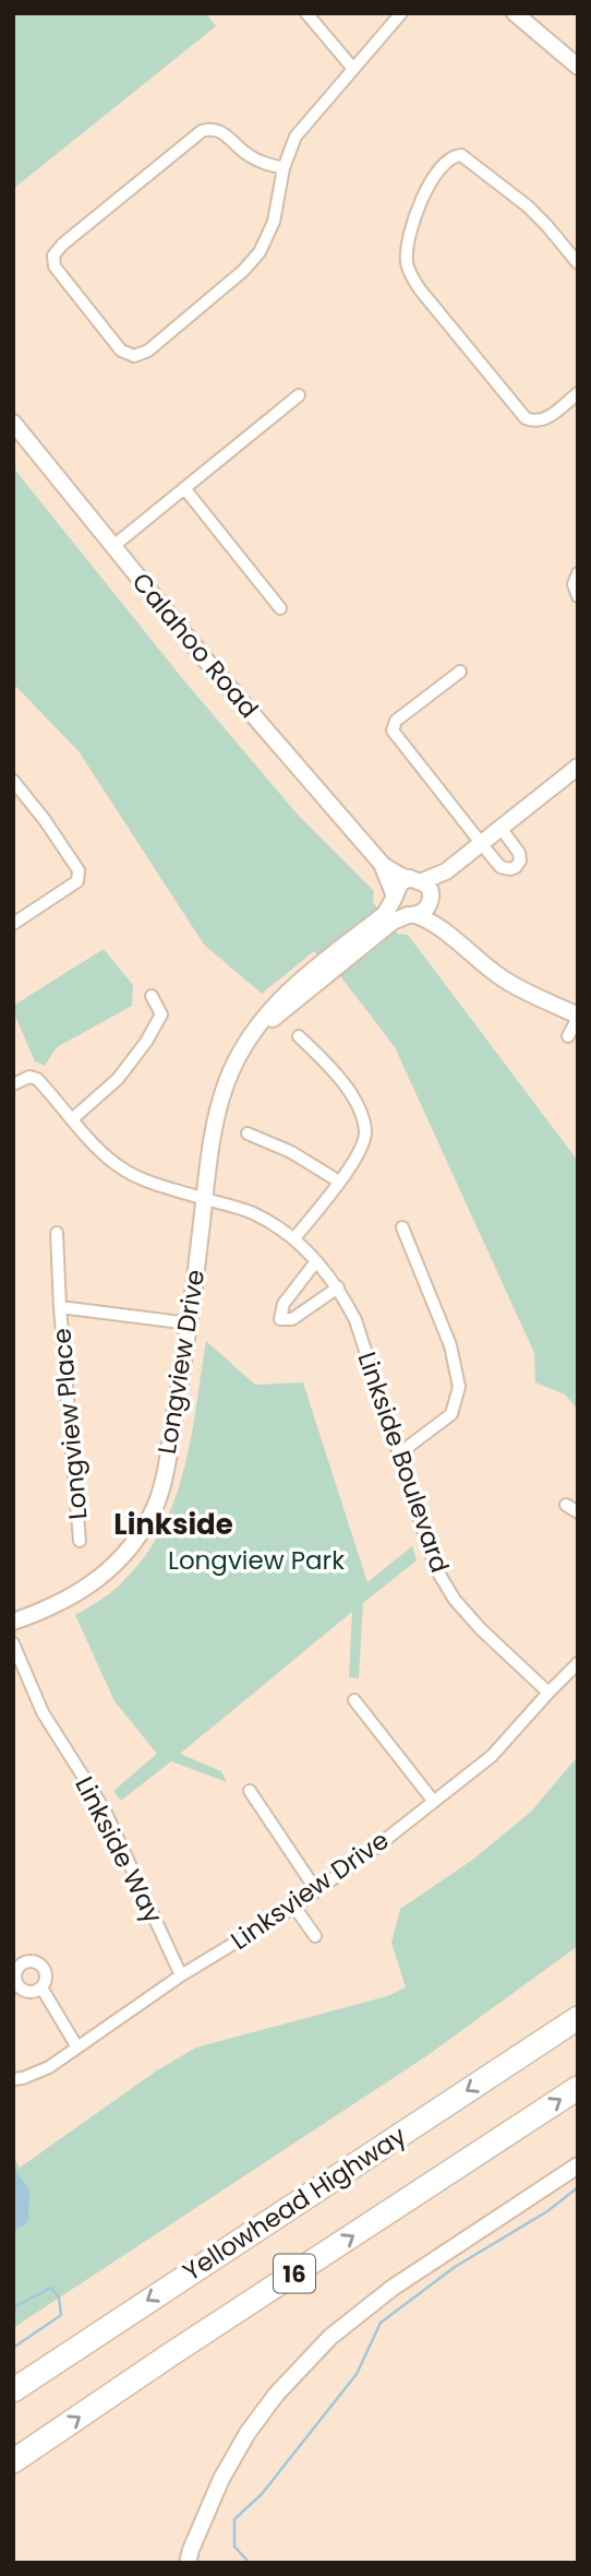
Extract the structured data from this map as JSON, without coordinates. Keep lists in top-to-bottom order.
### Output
{
  "streets": {
    "highway": ["Yellowhead Highway", "16"],
    "street": [
      "Calahoo Road",
      "Longview Drive",
      "Longview Place",
      "Linkside Boulevard",
      "Linkside Way",
      "Linksview Drive"
    ]
  },
  "crossings": [
    ["Calahoo Road", "Longview Drive"],
    ["Longview Drive", "Longview Place"],
    ["Longview Drive", "Linkside Boulevard"],
    ["Linkside Boulevard", "Linksview Drive"],
    ["Linkside Way", "Linksview Drive"]
  ],
  "districts": ["Linkside"],
  "parks": ["Longview Park"]
}
